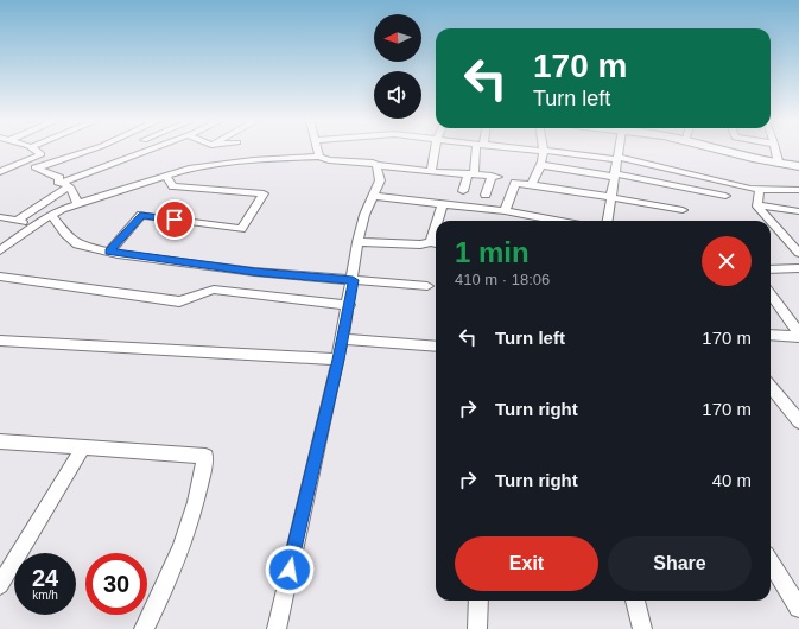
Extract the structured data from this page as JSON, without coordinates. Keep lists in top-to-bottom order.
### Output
{
  "north": "left",
  "page": {
    "turn": ["170 m", "Turn left"],
    "heading": ["1 min", "410 m · 18:06"],
    "list": [
      {
        "name": "Turn left",
        "value": "170 m"
      },
      {
        "name": "Turn right",
        "value": "170 m"
      },
      {
        "name": "Turn right",
        "value": "40 m"
      }
    ],
    "buttons": ["Exit", "Share"],
    "speed": "24 km/h",
    "limit": "30"
  }
}
